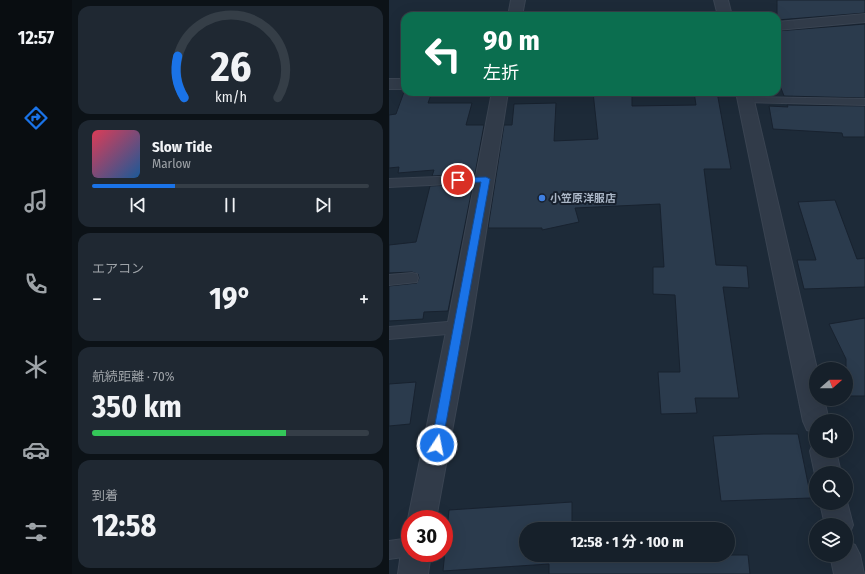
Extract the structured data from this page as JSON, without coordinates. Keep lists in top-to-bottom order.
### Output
{
  "places": ["小笠原洋服店"],
  "north": "right",
  "page": {
    "tabs": "12:57",
    "turn": ["90 m", "左折"],
    "song": ["Slow Tide", "Marlow"],
    "tile": [
      "エアコン",
      ["航続距離 · 70%", "350 km"],
      ["到着", "12:58"]
    ],
    "heat": ["−", "19°", "+"],
    "limit": "30",
    "trip": "12:58 · 1 分 · 100 m",
    "gauge": ["26", "km/h"]
  }
}
